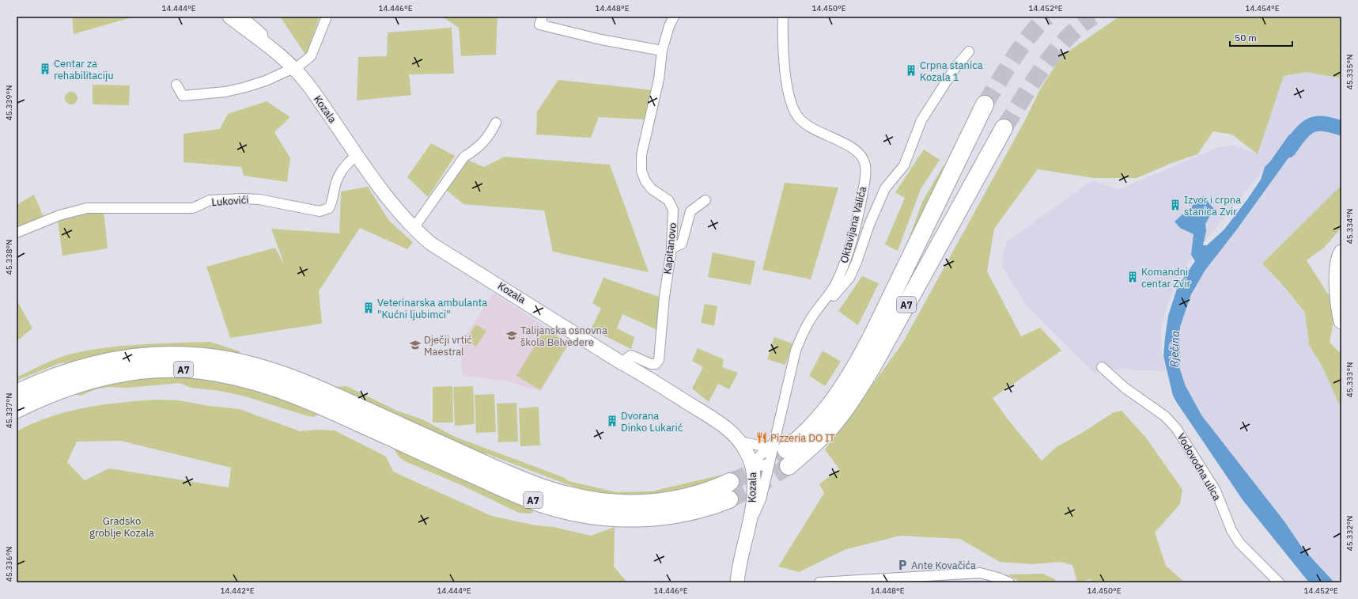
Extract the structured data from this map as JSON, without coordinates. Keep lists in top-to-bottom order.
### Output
{
  "streets": {
    "highway": ["A7"],
    "main road": ["Kozala"],
    "street": [
      "Lukovići",
      "Oktavijana Valića",
      "Kapitanovo",
      "Vodovodna ulica"
    ]
  },
  "crossings": [
    ["Kozala", "Lukovići"],
    ["Kozala", "Oktavijana Valića"],
    ["Kozala", "Kapitanovo"],
    ["Oktavijana Valića", "A7"]
  ],
  "water": ["Rječina"],
  "parks": ["Gradsko groblje Kozala"],
  "places": {
    "building": [
      "Centar za rehabilitaciju",
      "Crpna stanica Kozala 1",
      "Izvor i crpna stanica Zvir",
      "Komandni centar Zvir",
      "Veterinarska ambulanta \"Kućni ljubimci\"",
      "Dvorana Dinko Lukarić"
    ],
    "school or university": ["Talijanska osnovna škola Belvedere", "Dječji vrtić Maestral"],
    "restaurant": ["Pizzeria DO IT"],
    "parking": ["Ante Kovačića"]
  },
  "scale_bar": "50 m",
  "coordinates": [
    "14.444°E",
    "14.446°E",
    "14.448°E",
    "14.450°E",
    "14.452°E",
    "14.454°E",
    "45.335°N",
    "45.339°N",
    "45.334°N",
    "45.338°N",
    "45.333°N",
    "45.337°N",
    "45.332°N",
    "45.336°N",
    "14.442°E"
  ]
}
